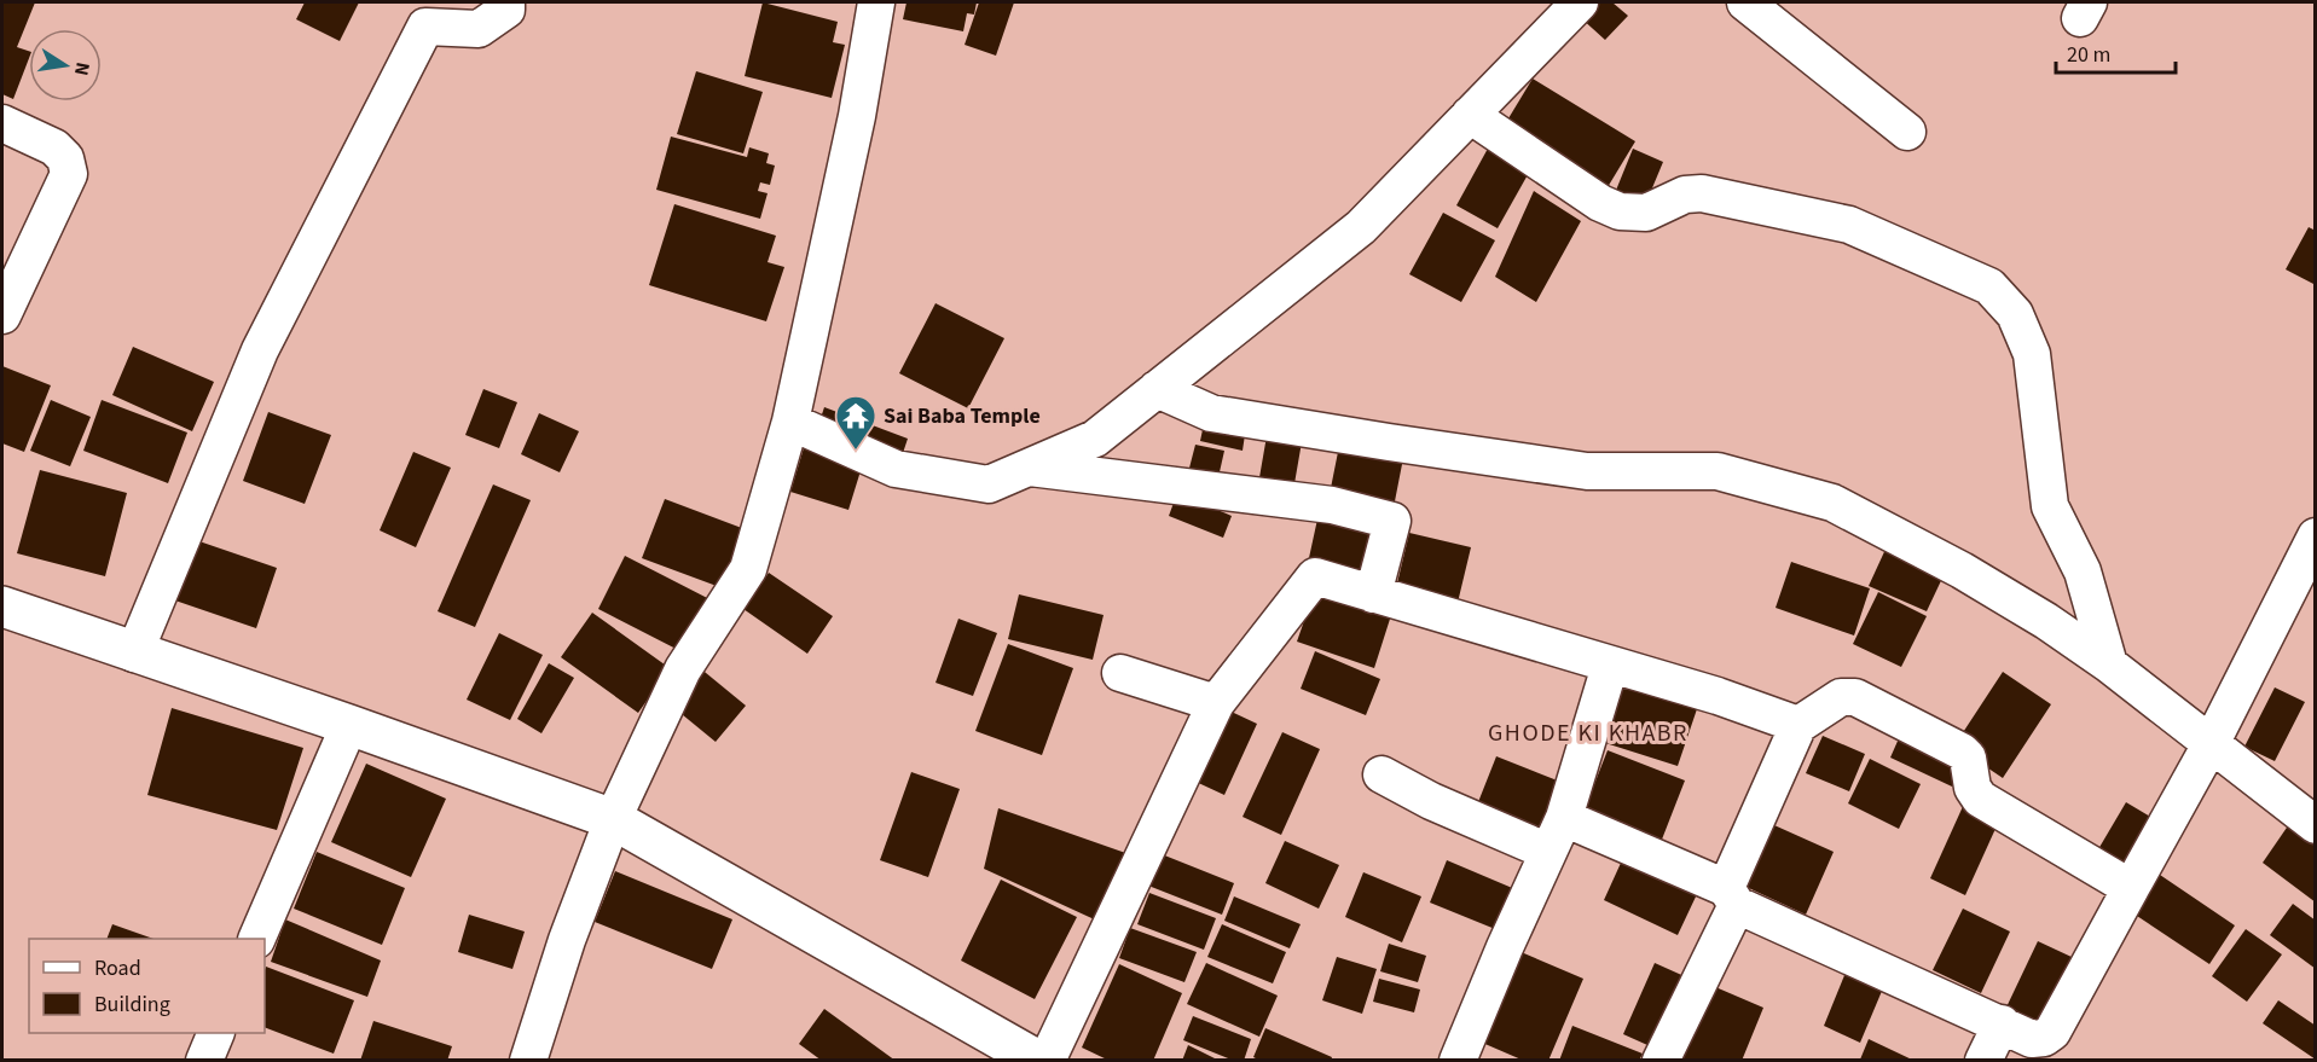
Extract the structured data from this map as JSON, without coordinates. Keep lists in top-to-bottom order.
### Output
{
  "districts": ["GHODE KI KHABR"],
  "places": {
    "temple": ["Sai Baba Temple"]
  },
  "legend": ["Road", "Building"],
  "scale_bar": "20 m",
  "north": "right"
}
